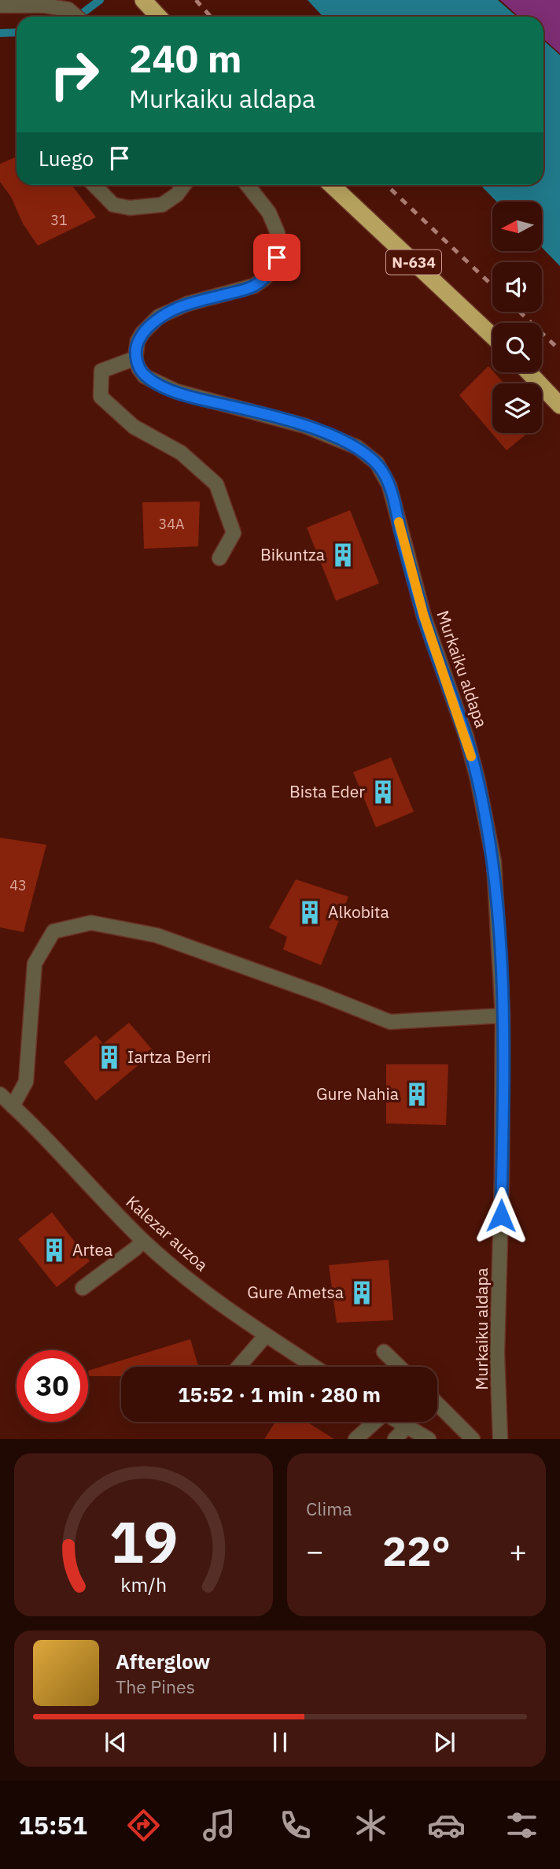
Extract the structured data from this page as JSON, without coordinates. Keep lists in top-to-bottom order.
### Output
{
  "streets": {
    "highway": ["N-634"],
    "street": ["Murkaiku aldapa", "Kalezar auzoa"]
  },
  "places": {
    "building": [
      "Bikuntza",
      "Bista Eder",
      "Alkobita",
      "Iartza Berri",
      "Gure Nahia",
      "Artea",
      "Gure Ametsa"
    ]
  },
  "house_numbers": ["31", "34A", "43"],
  "north": "left",
  "page": {
    "turn": ["240 m", "Murkaiku aldapa"],
    "then": "Luego",
    "limit": "30",
    "trip": "15:52 · 1 min · 280 m",
    "tile": "Clima",
    "heat": ["−", "22°", "+"],
    "song": ["Afterglow", "The Pines"],
    "tabs": "15:51",
    "gauge": ["19", "km/h"]
  }
}
